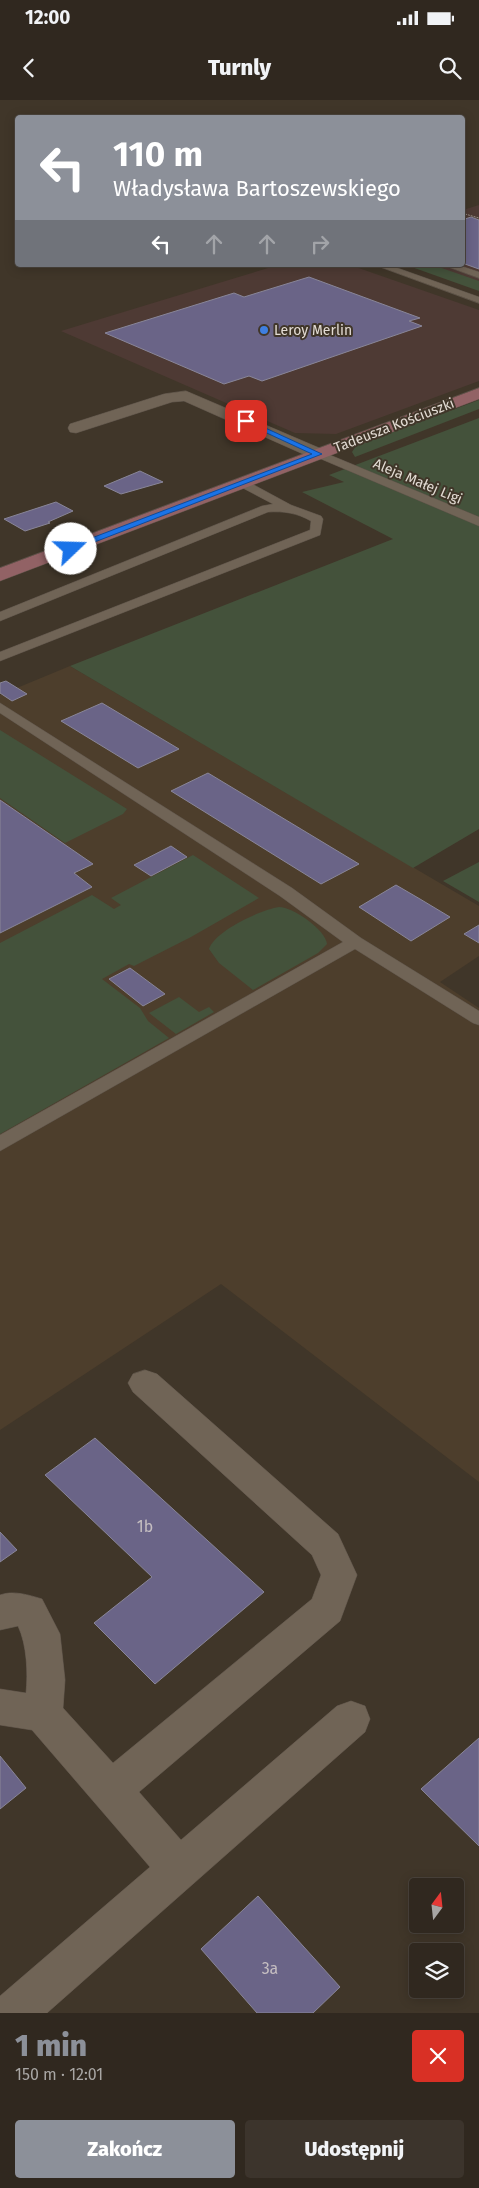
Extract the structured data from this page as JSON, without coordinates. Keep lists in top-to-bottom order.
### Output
{
  "streets": {
    "street": ["Tadeusza Kościuszki"],
    "lane": ["Aleja Małej Ligi"]
  },
  "crossings": [
    ["Tadeusza Kościuszki", "Aleja Małej Ligi"]
  ],
  "places": ["Leroy Merlin"],
  "house_numbers": ["1b", "3a"],
  "north": "top",
  "page": {
    "status": "12:00",
    "header": "Turnly",
    "turn": ["110 m", "Władysława Bartoszewskiego"],
    "heading": ["1 min", "150 m · 12:01"],
    "buttons": ["Zakończ", "Udostępnij"]
  }
}
